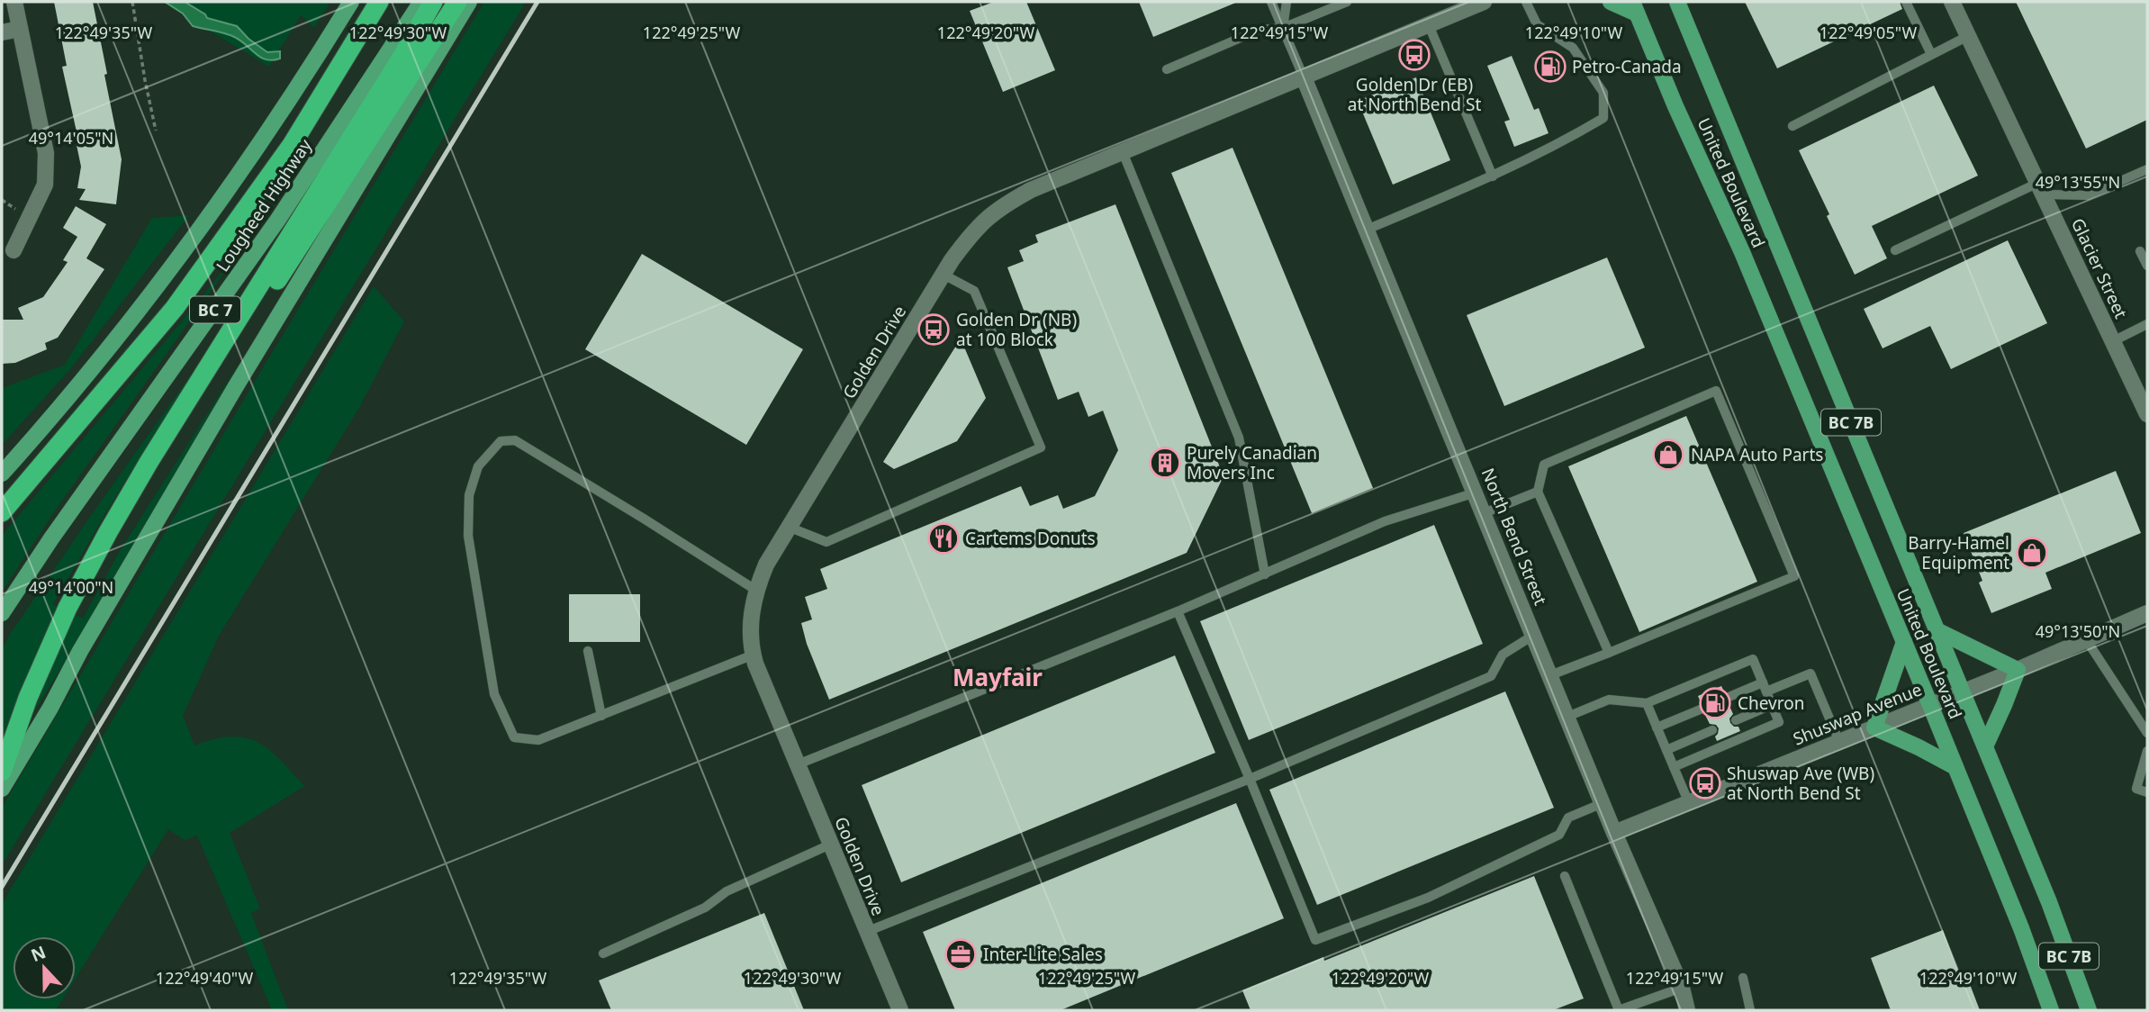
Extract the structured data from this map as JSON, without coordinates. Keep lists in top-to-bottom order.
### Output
{
  "streets": {
    "main road": [
      "United Boulevard",
      "Lougheed Highway",
      "BC 7",
      "BC 7B"
    ],
    "street": [
      "Glacier Street",
      "Golden Drive",
      "North Bend Street",
      "Shuswap Avenue"
    ]
  },
  "crossings": [
    ["United Boulevard", "Shuswap Avenue"],
    ["Golden Drive", "North Bend Street"],
    ["North Bend Street", "Shuswap Avenue"]
  ],
  "districts": ["Mayfair"],
  "places": {
    "bus stop": ["Golden Dr (EB) at North Bend St", "Golden Dr (NB) at 100 Block", "Shuswap Ave (WB) at North Bend St"],
    "fuel station": ["Petro-Canada", "Chevron"],
    "shop": ["NAPA Auto Parts", "Barry-Hamel Equipment"],
    "building": ["Purely Canadian Movers Inc"],
    "restaurant": ["Cartems Donuts"],
    "office": ["Inter-Lite Sales"]
  },
  "north": "top",
  "coordinates": [
    "122°49'15\"W",
    "122°49'35\"W",
    "122°49'30\"W",
    "122°49'25\"W",
    "122°49'20\"W",
    "122°49'10\"W",
    "122°49'05\"W",
    "49°14'05\"N",
    "49°13'55\"N",
    "49°14'00\"N",
    "49°13'50\"N",
    "122°49'40\"W"
  ]
}
